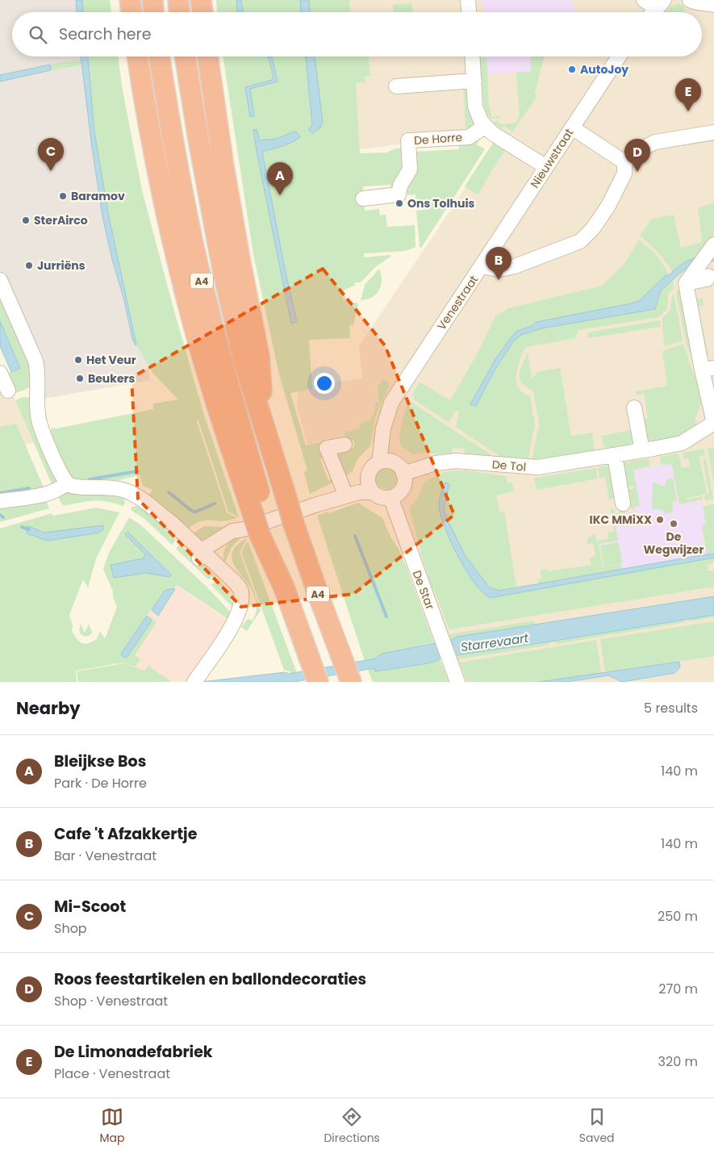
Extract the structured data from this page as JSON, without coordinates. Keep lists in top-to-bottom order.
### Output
{
  "streets": {
    "highway": ["A4"],
    "street": [
      "De Horre",
      "Nieuwstraat",
      "Venestraat",
      "De Tol",
      "De Star"
    ]
  },
  "crossings": [
    ["Nieuwstraat", "Venestraat"],
    ["Venestraat", "De Tol"],
    ["Venestraat", "De Star"],
    ["De Tol", "De Star"]
  ],
  "water": ["Starrevaart"],
  "places": [
    "AutoJoy",
    "Baramov",
    "Ons Tolhuis",
    "SterAirco",
    "Jurriëns",
    "Het Veur",
    "Beukers",
    "IKC MMiXX",
    "De Wegwijzer"
  ],
  "page": {
    "search": "Search here",
    "pins": [
      "E",
      "C",
      "D",
      "A",
      "B"
    ],
    "heading": ["Nearby", "5 results"],
    "list": [
      {
        "mark": "A",
        "name": "Bleijkse Bos",
        "note": "Park · De Horre",
        "value": "140 m"
      },
      {
        "mark": "B",
        "name": "Cafe 't Afzakkertje",
        "note": "Bar · Venestraat",
        "value": "140 m"
      },
      {
        "mark": "C",
        "name": "Mi-Scoot",
        "note": "Shop",
        "value": "250 m"
      },
      {
        "mark": "D",
        "name": "Roos feestartikelen en ballondecoraties",
        "note": "Shop · Venestraat",
        "value": "270 m"
      },
      {
        "mark": "E",
        "name": "De Limonadefabriek",
        "note": "Place · Venestraat",
        "value": "320 m"
      }
    ],
    "nav": ["Map", "Directions", "Saved"]
  }
}
